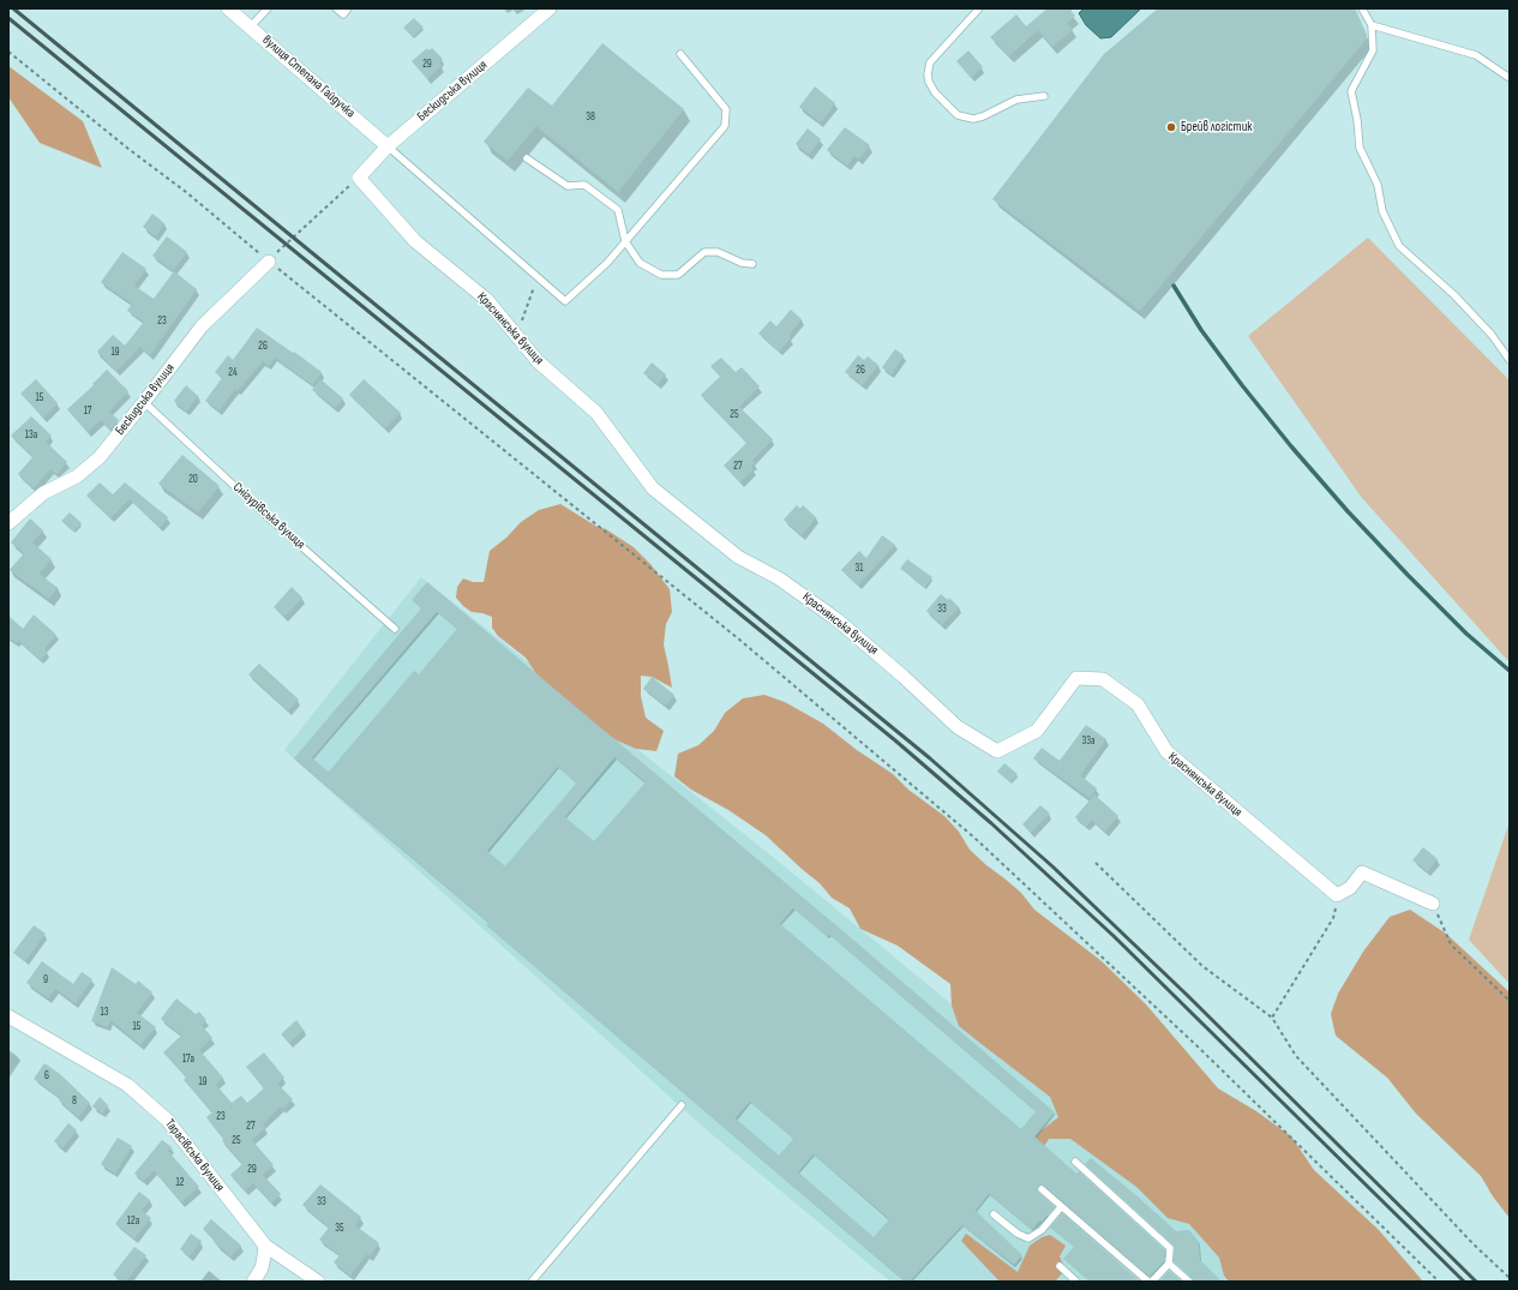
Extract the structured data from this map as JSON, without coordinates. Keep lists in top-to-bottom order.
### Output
{
  "streets": {
    "street": [
      "вулиця Степана Гайдучка",
      "Бескидська вулиця",
      "Краснянська вулиця",
      "Тарасівська вулиця"
    ],
    "lane": ["Снігурівська вулиця"]
  },
  "crossings": [
    ["вулиця Степана Гайдучка", "Бескидська вулиця"],
    ["Бескидська вулиця", "Краснянська вулиця"],
    ["Бескидська вулиця", "Снігурівська вулиця"]
  ],
  "places": ["Брейв логістик"],
  "house_numbers": [
    "29",
    "38",
    "23",
    "26",
    "19",
    "26",
    "24",
    "15",
    "17",
    "25",
    "13а",
    "27",
    "20",
    "31",
    "33",
    "33а",
    "9",
    "13",
    "15",
    "17а",
    "6",
    "19",
    "8",
    "23",
    "27",
    "25",
    "29",
    "12",
    "33",
    "12а",
    "35"
  ]
}
